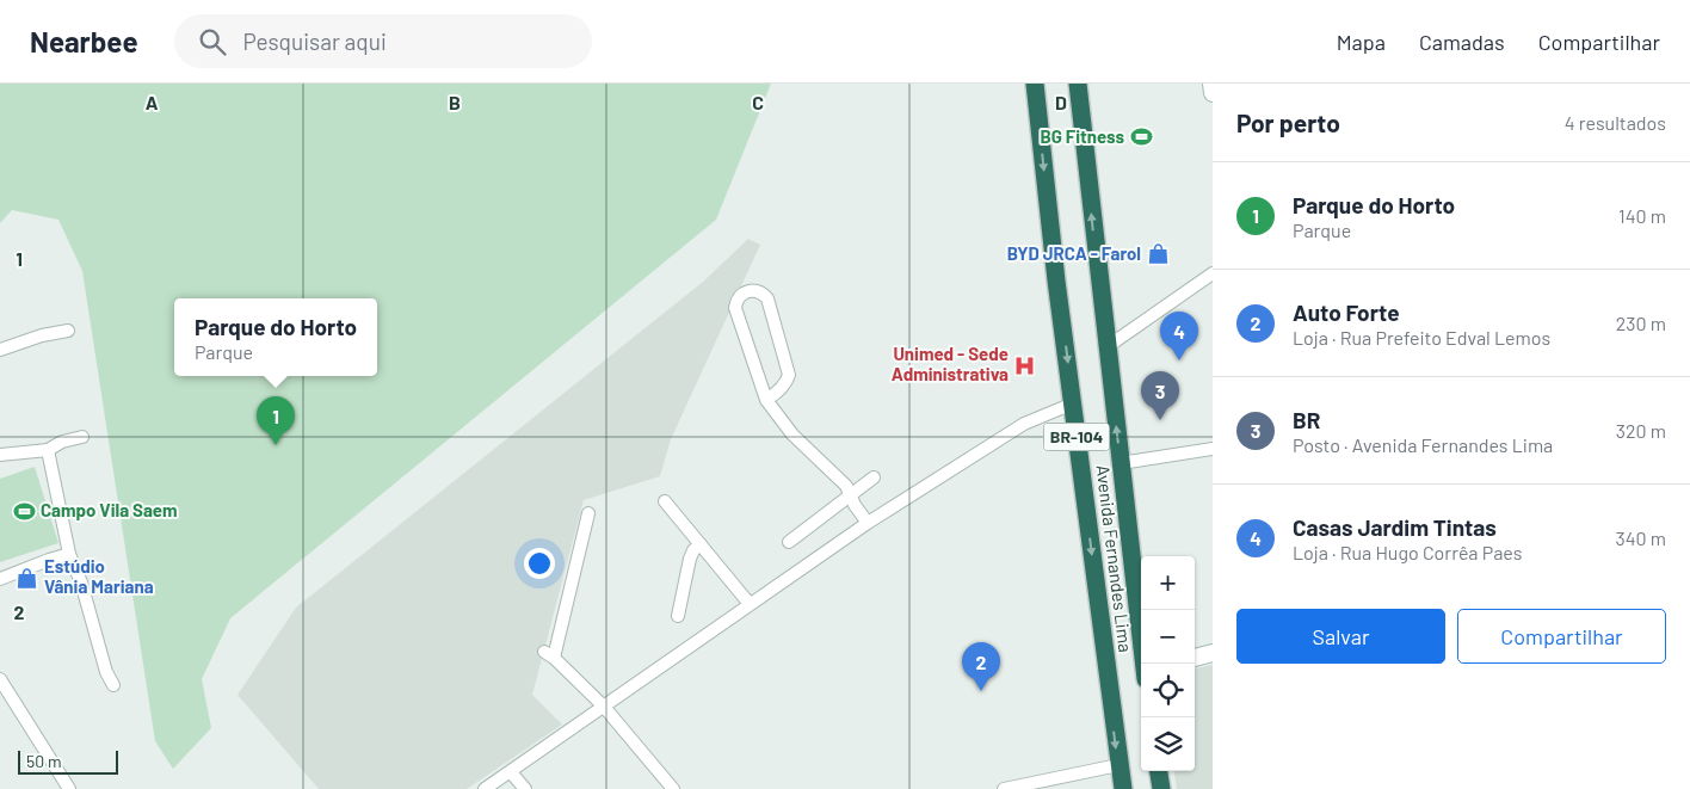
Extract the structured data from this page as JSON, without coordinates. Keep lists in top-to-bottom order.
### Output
{
  "streets": {
    "highway": ["BR-104", "Avenida Fernandes Lima"]
  },
  "places": {
    "sports": ["BG Fitness", "Campo Vila Saem"],
    "shop": ["BYD JRCA - Farol", "Estúdio Vânia Mariana"],
    "hospital": ["Unimed - Sede Administrativa"]
  },
  "scale_bar": "50 m",
  "page": {
    "header": "Nearbee",
    "search": "Pesquisar aqui",
    "nav": ["Mapa", "Camadas", "Compartilhar"],
    "heading": ["Por perto", "4 resultados"],
    "list": [
      {
        "mark": "1",
        "name": "Parque do Horto",
        "note": "Parque",
        "value": "140 m"
      },
      {
        "mark": "2",
        "name": "Auto Forte",
        "note": "Loja · Rua Prefeito Edval Lemos",
        "value": "230 m"
      },
      {
        "mark": "3",
        "name": "BR",
        "note": "Posto · Avenida Fernandes Lima",
        "value": "320 m"
      },
      {
        "mark": "4",
        "name": "Casas Jardim Tintas",
        "note": "Loja · Rua Hugo Corrêa Paes",
        "value": "340 m"
      }
    ],
    "popup": ["Parque do Horto", "Parque"],
    "pins": [
      "4",
      "3",
      "1",
      "2"
    ],
    "map_buttons": ["+", "−"],
    "buttons": ["Salvar", "Compartilhar"],
    "scale": "50 m"
  },
  "grid": {
    "columns": [
      "A",
      "B",
      "C",
      "D"
    ],
    "rows": ["1", "2"]
  }
}
